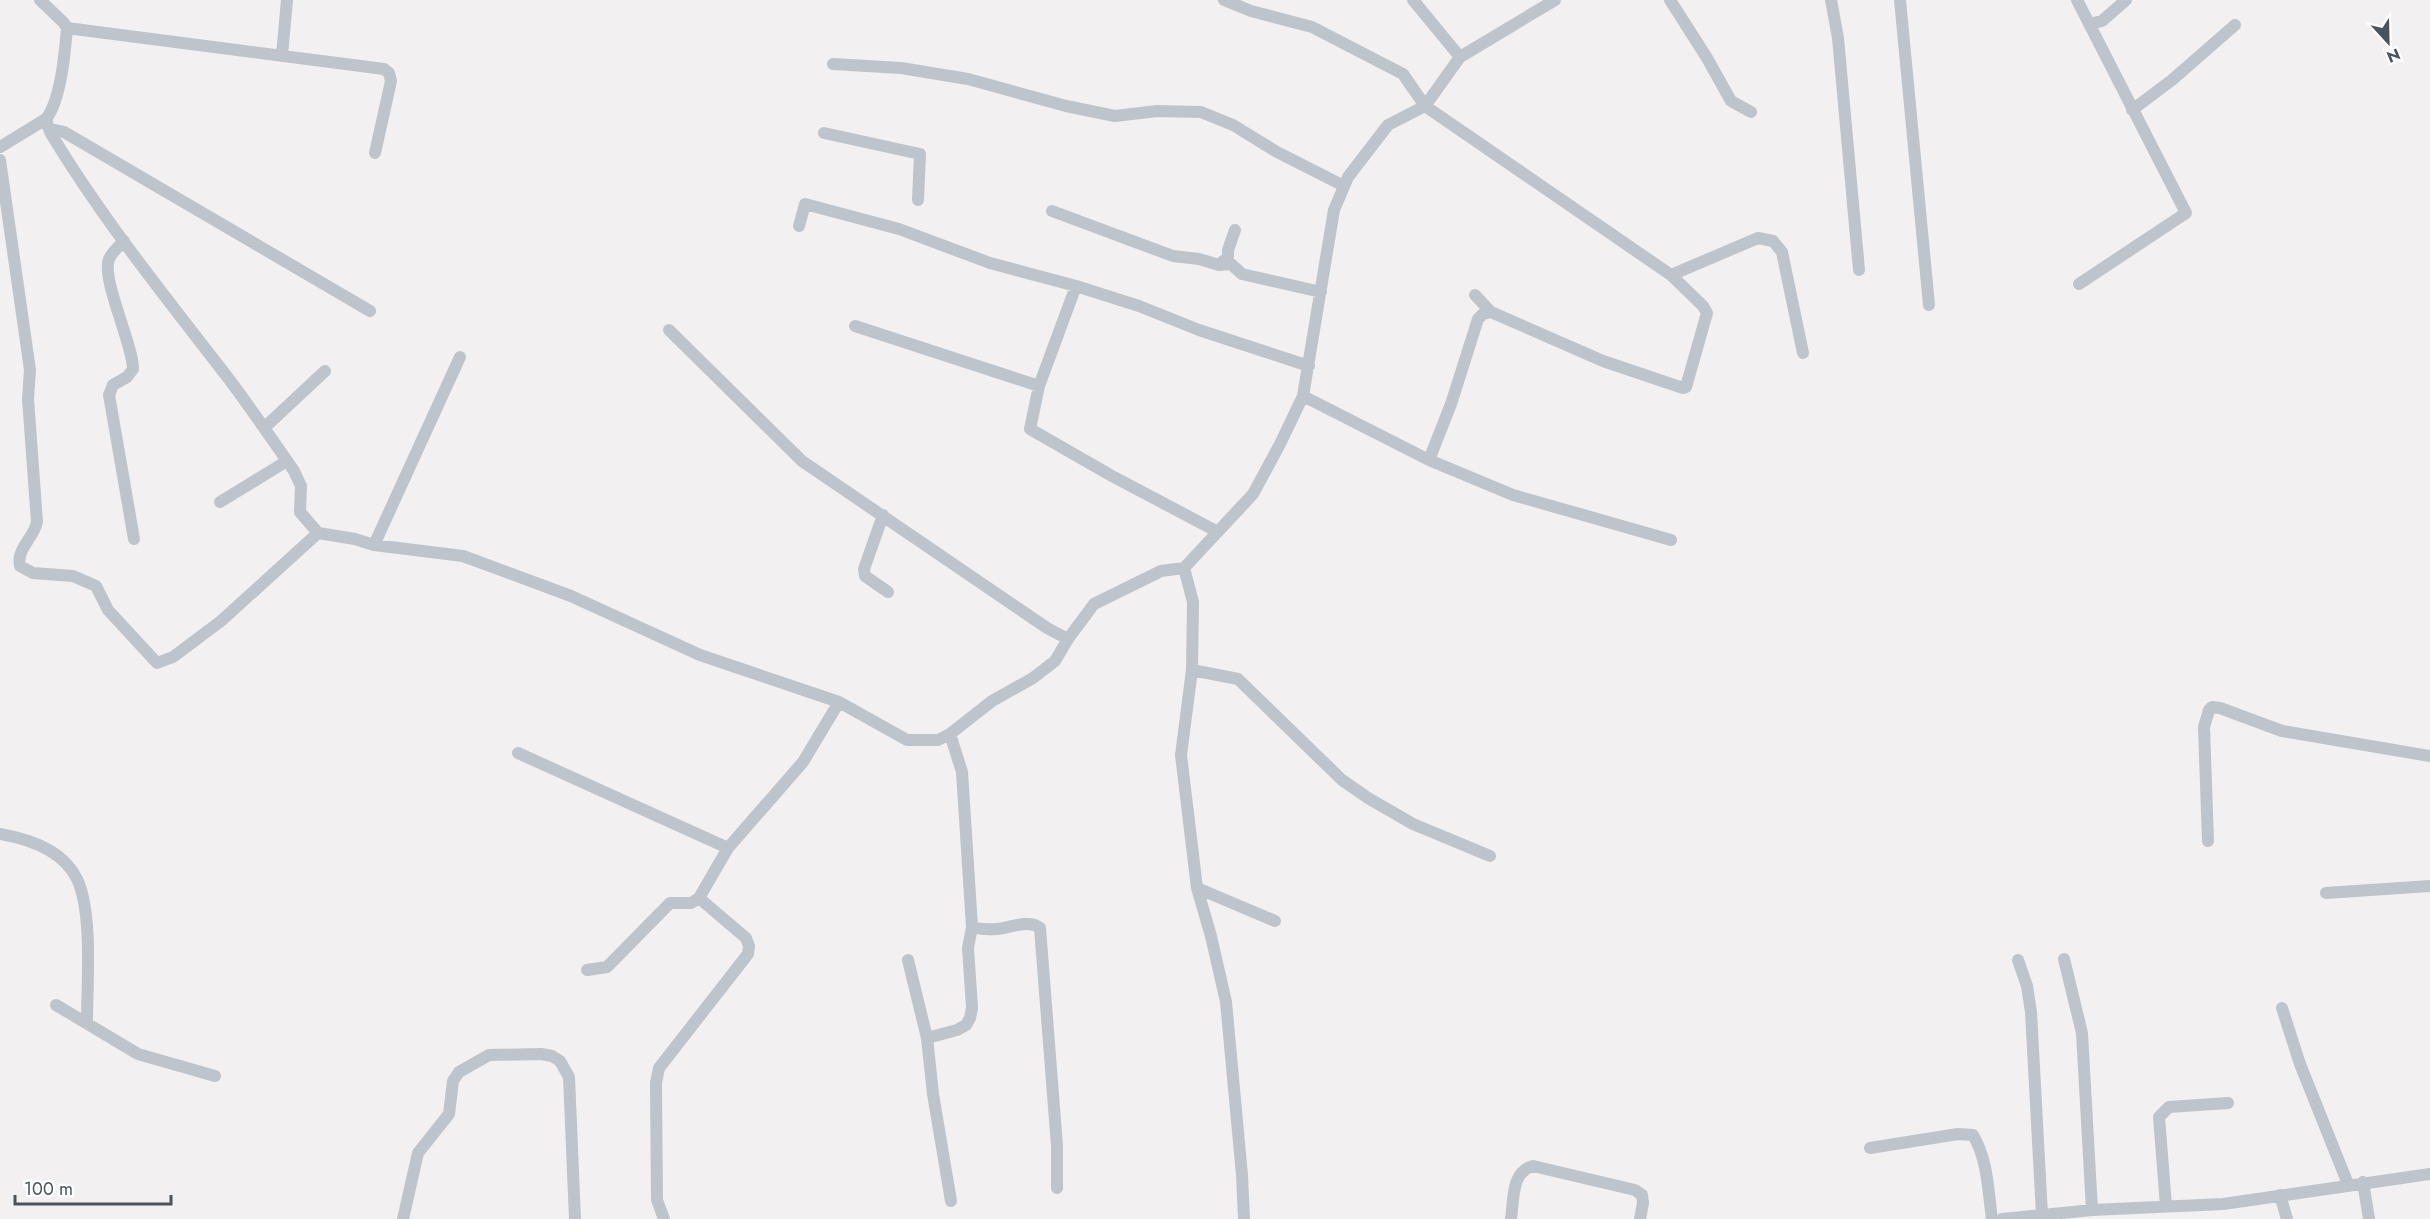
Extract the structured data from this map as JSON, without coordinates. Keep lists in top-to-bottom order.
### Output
{
  "scale_bar": "100 m",
  "north": "bottom"
}
